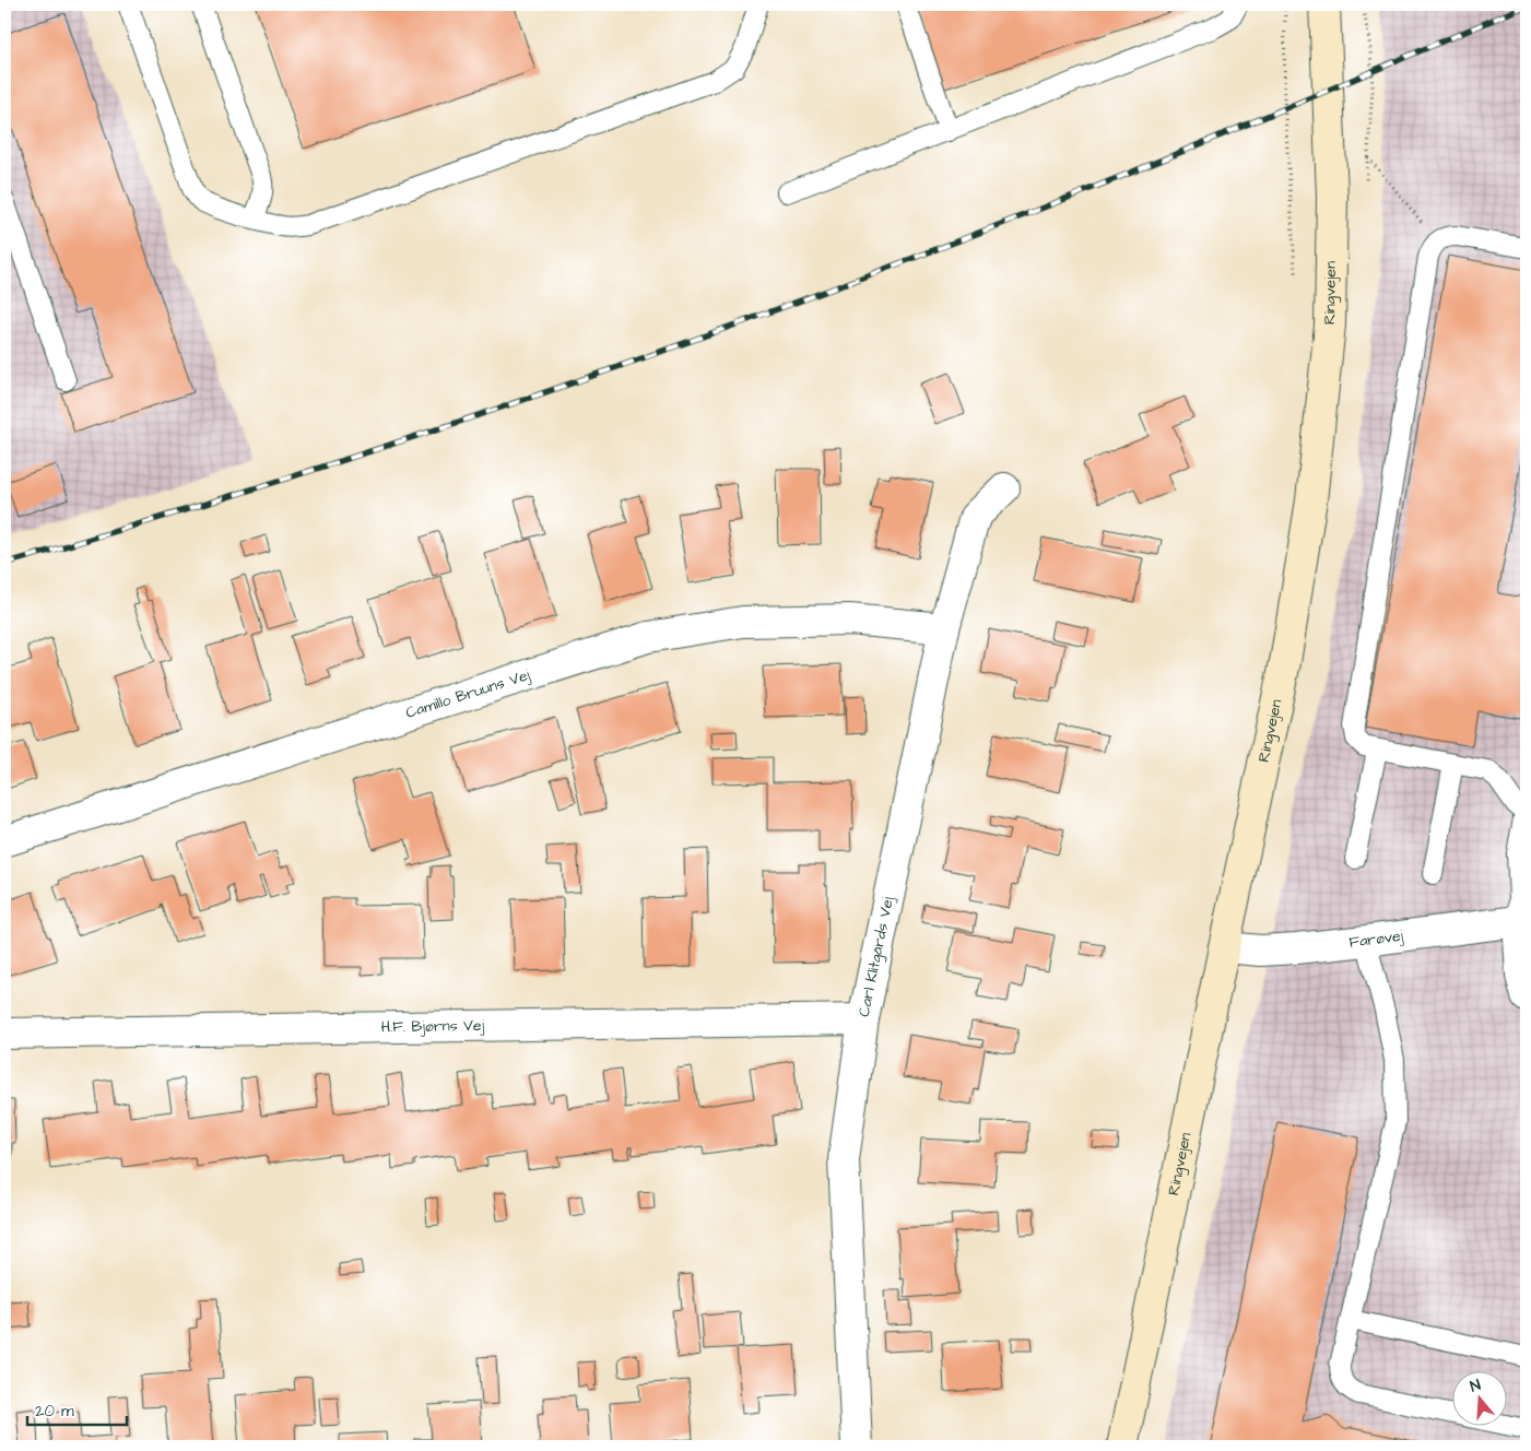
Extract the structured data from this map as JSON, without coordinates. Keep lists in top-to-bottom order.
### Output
{
  "streets": {
    "main road": ["Ringvejen"],
    "street": [
      "Camillo Bruuns Vej",
      "Farøvej",
      "Carl Klitgårds Vej",
      "H.F. Bjørns Vej"
    ]
  },
  "crossings": [
    ["Ringvejen", "Farøvej"],
    ["Camillo Bruuns Vej", "Carl Klitgårds Vej"],
    ["Carl Klitgårds Vej", "H.F. Bjørns Vej"]
  ],
  "scale_bar": "20 m",
  "north": "top"
}
